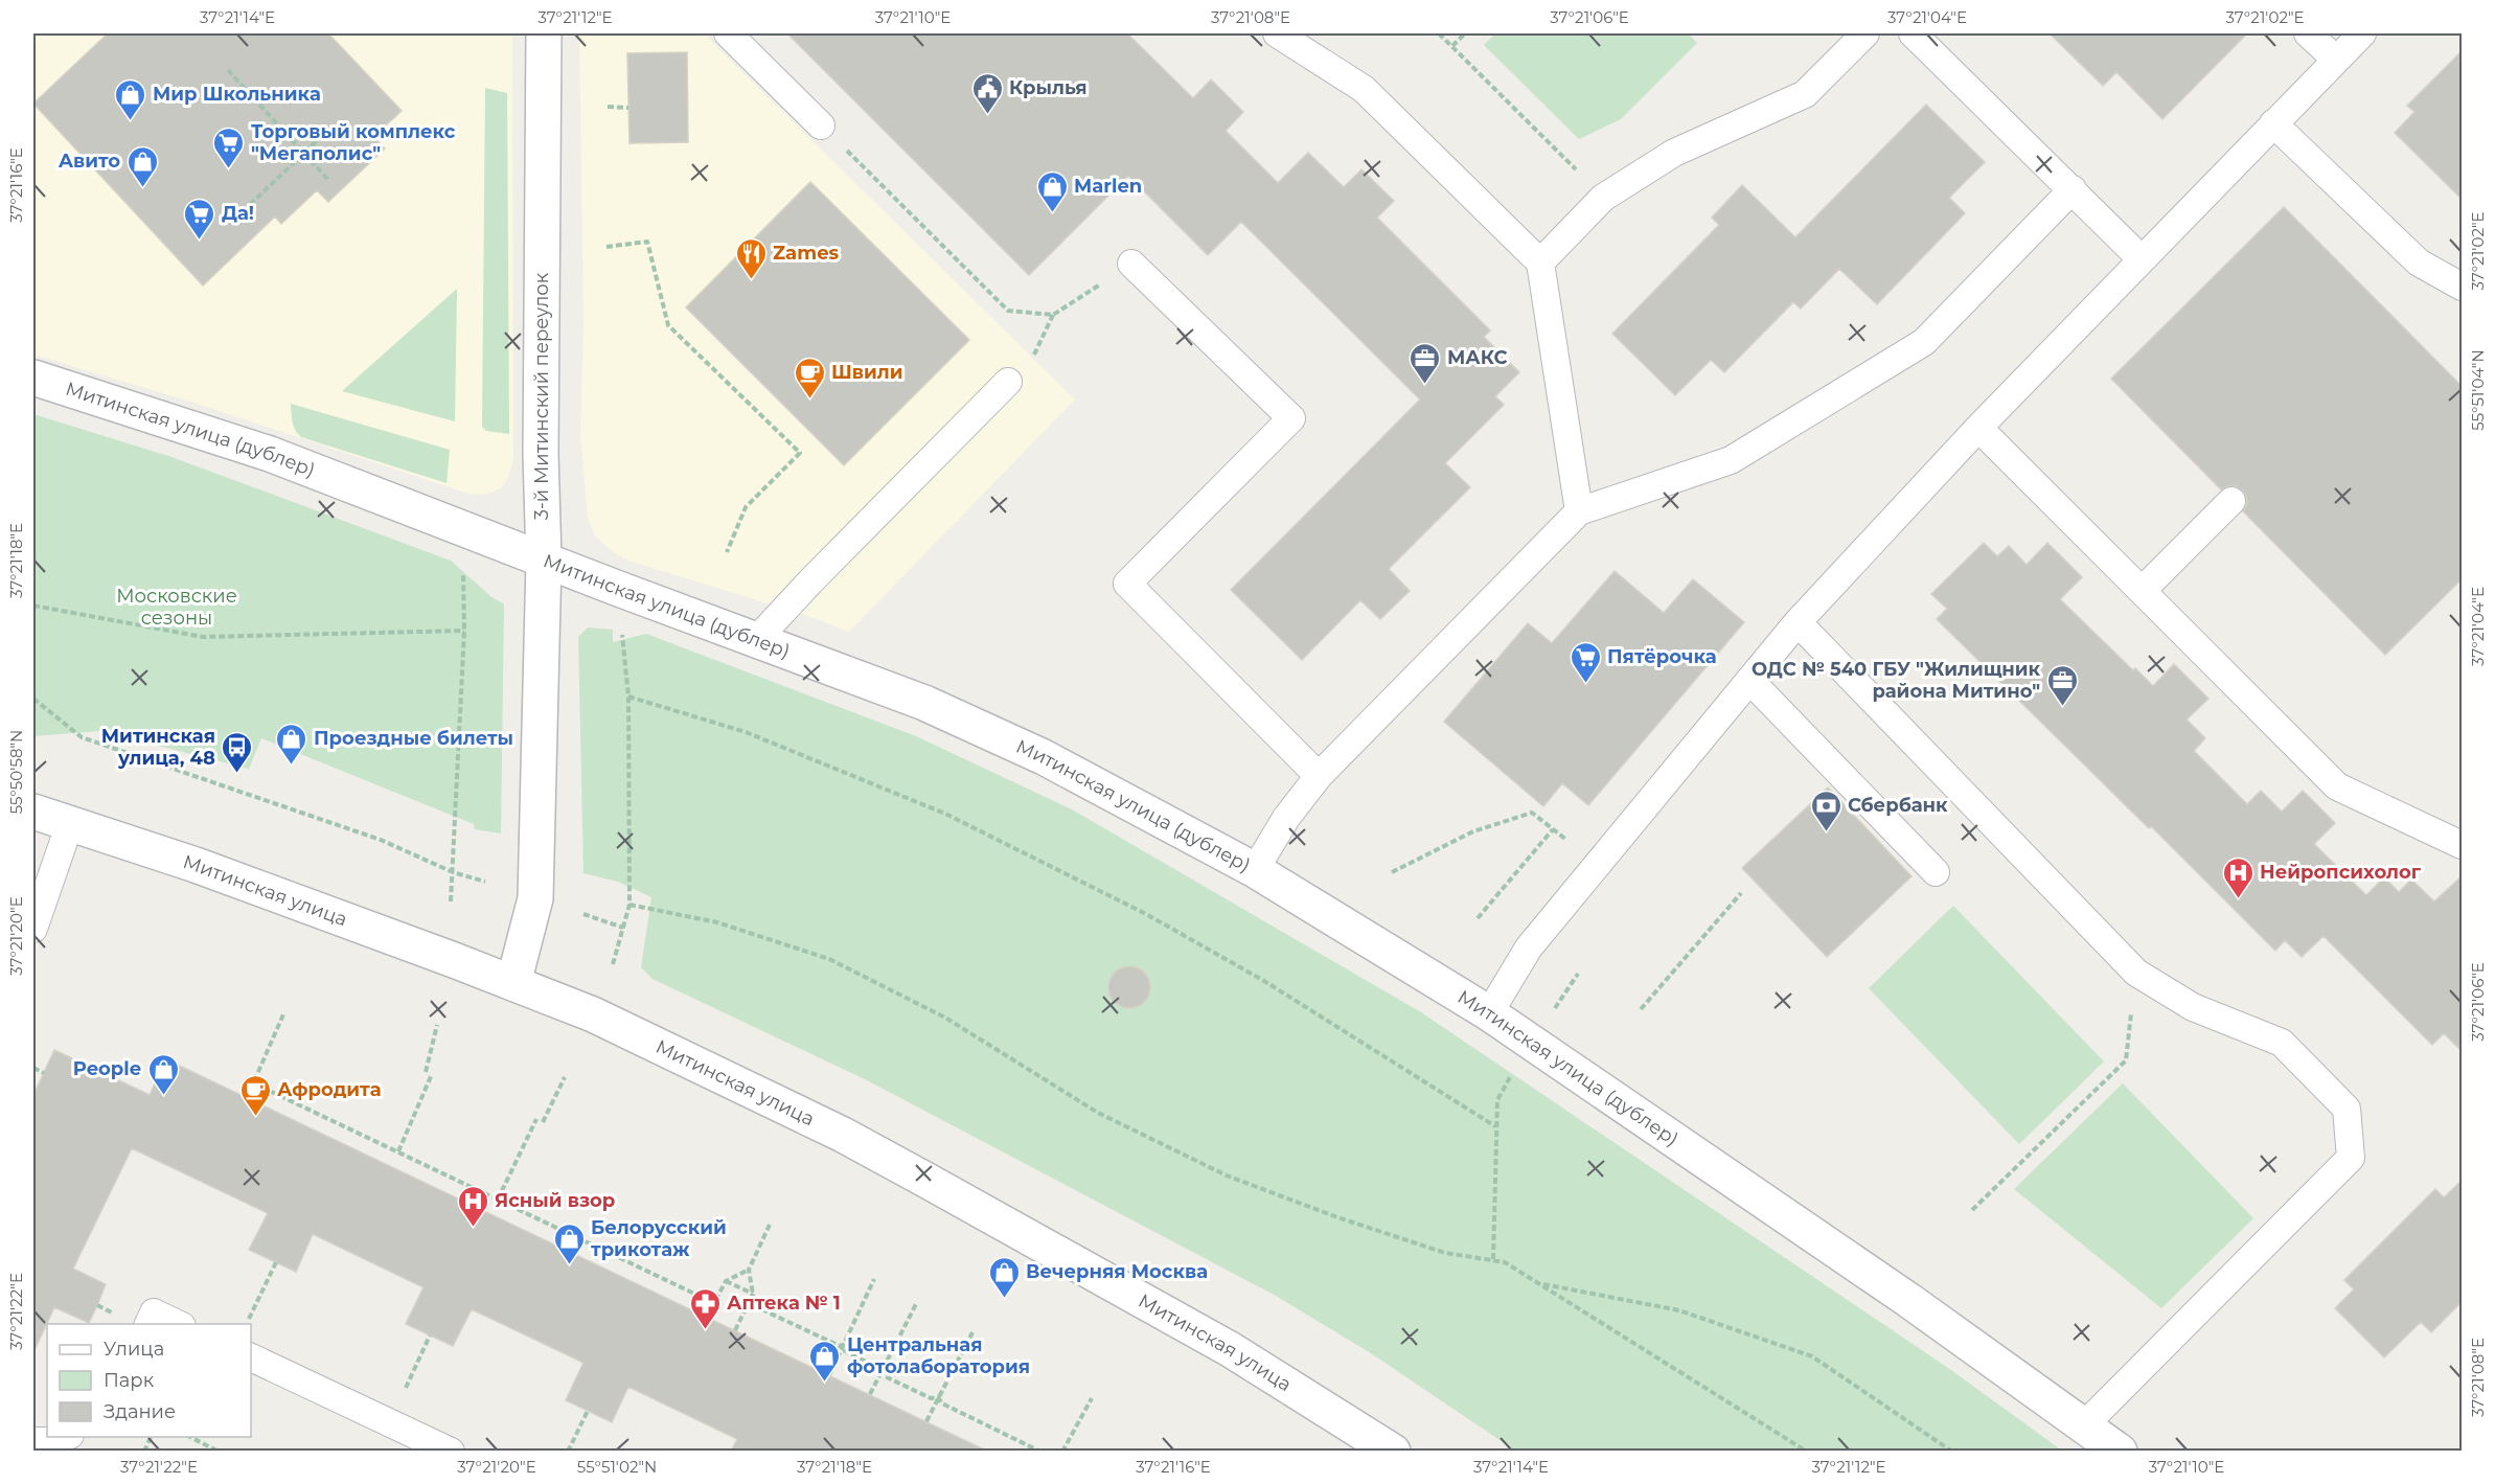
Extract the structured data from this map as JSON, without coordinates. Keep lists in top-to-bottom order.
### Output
{
  "streets": {
    "street": ["3-й Митинский переулок", "Митинская улица (дублер)", "Митинская улица"]
  },
  "crossings": [
    ["3-й Митинский переулок", "Митинская улица (дублер)"],
    ["3-й Митинский переулок", "Митинская улица"]
  ],
  "parks": ["Московские сезоны"],
  "places": {
    "public building": ["Крылья"],
    "shop": [
      "Мир Школьника",
      "Авито",
      "Marlen",
      "Проездные билеты",
      "People",
      "Белорусский трикотаж",
      "Вечерняя Москва",
      "Центральная фотолаборатория"
    ],
    "supermarket": ["Торговый комплекс \"Мегаполис\"", "Да!", "Пятёрочка"],
    "restaurant": ["Zames"],
    "office": ["МАКС", "ОДС № 540 ГБУ \"Жилищник района Митино\""],
    "cafe": ["Швили", "Афродита"],
    "bus stop": ["Митинская улица, 48"],
    "bank": ["Сбербанк"],
    "hospital": ["Нейропсихолог", "Ясный взор"],
    "pharmacy": ["Аптека № 1"]
  },
  "legend": ["Улица", "Парк", "Здание"],
  "coordinates": [
    "37°21'14\"E",
    "37°21'12\"E",
    "37°21'10\"E",
    "37°21'08\"E",
    "37°21'06\"E",
    "37°21'04\"E",
    "37°21'02\"E",
    "37°21'16\"E",
    "55°51'04\"N",
    "37°21'18\"E",
    "55°50'58\"N",
    "37°21'20\"E",
    "37°21'22\"E",
    "55°51'02\"N"
  ]
}
